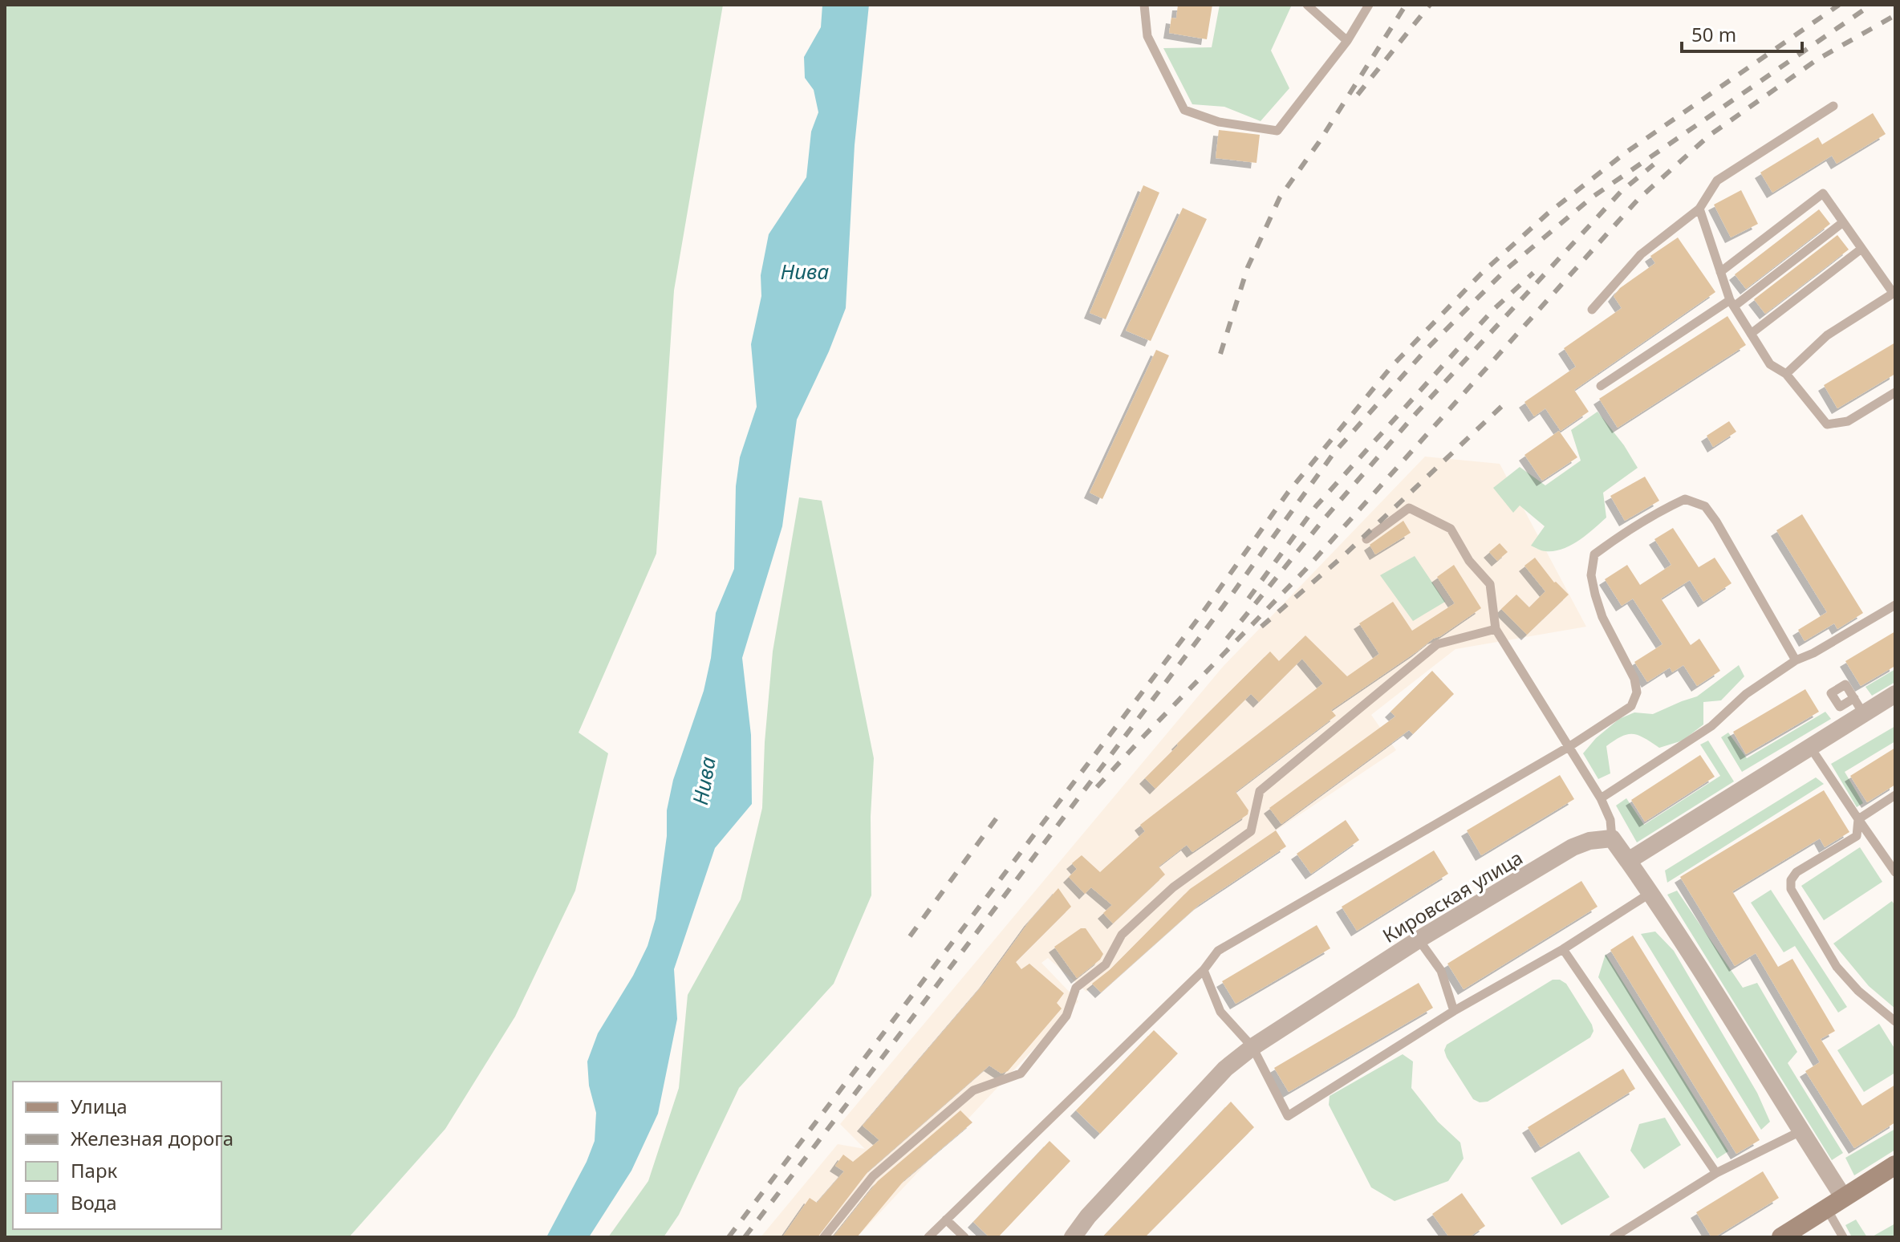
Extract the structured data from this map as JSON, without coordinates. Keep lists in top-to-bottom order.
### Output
{
  "streets": {
    "street": ["Кировская улица"]
  },
  "water": ["Нива"],
  "legend": [
    "Улица",
    "Железная дорога",
    "Парк",
    "Вода"
  ],
  "scale_bar": "50 m"
}
